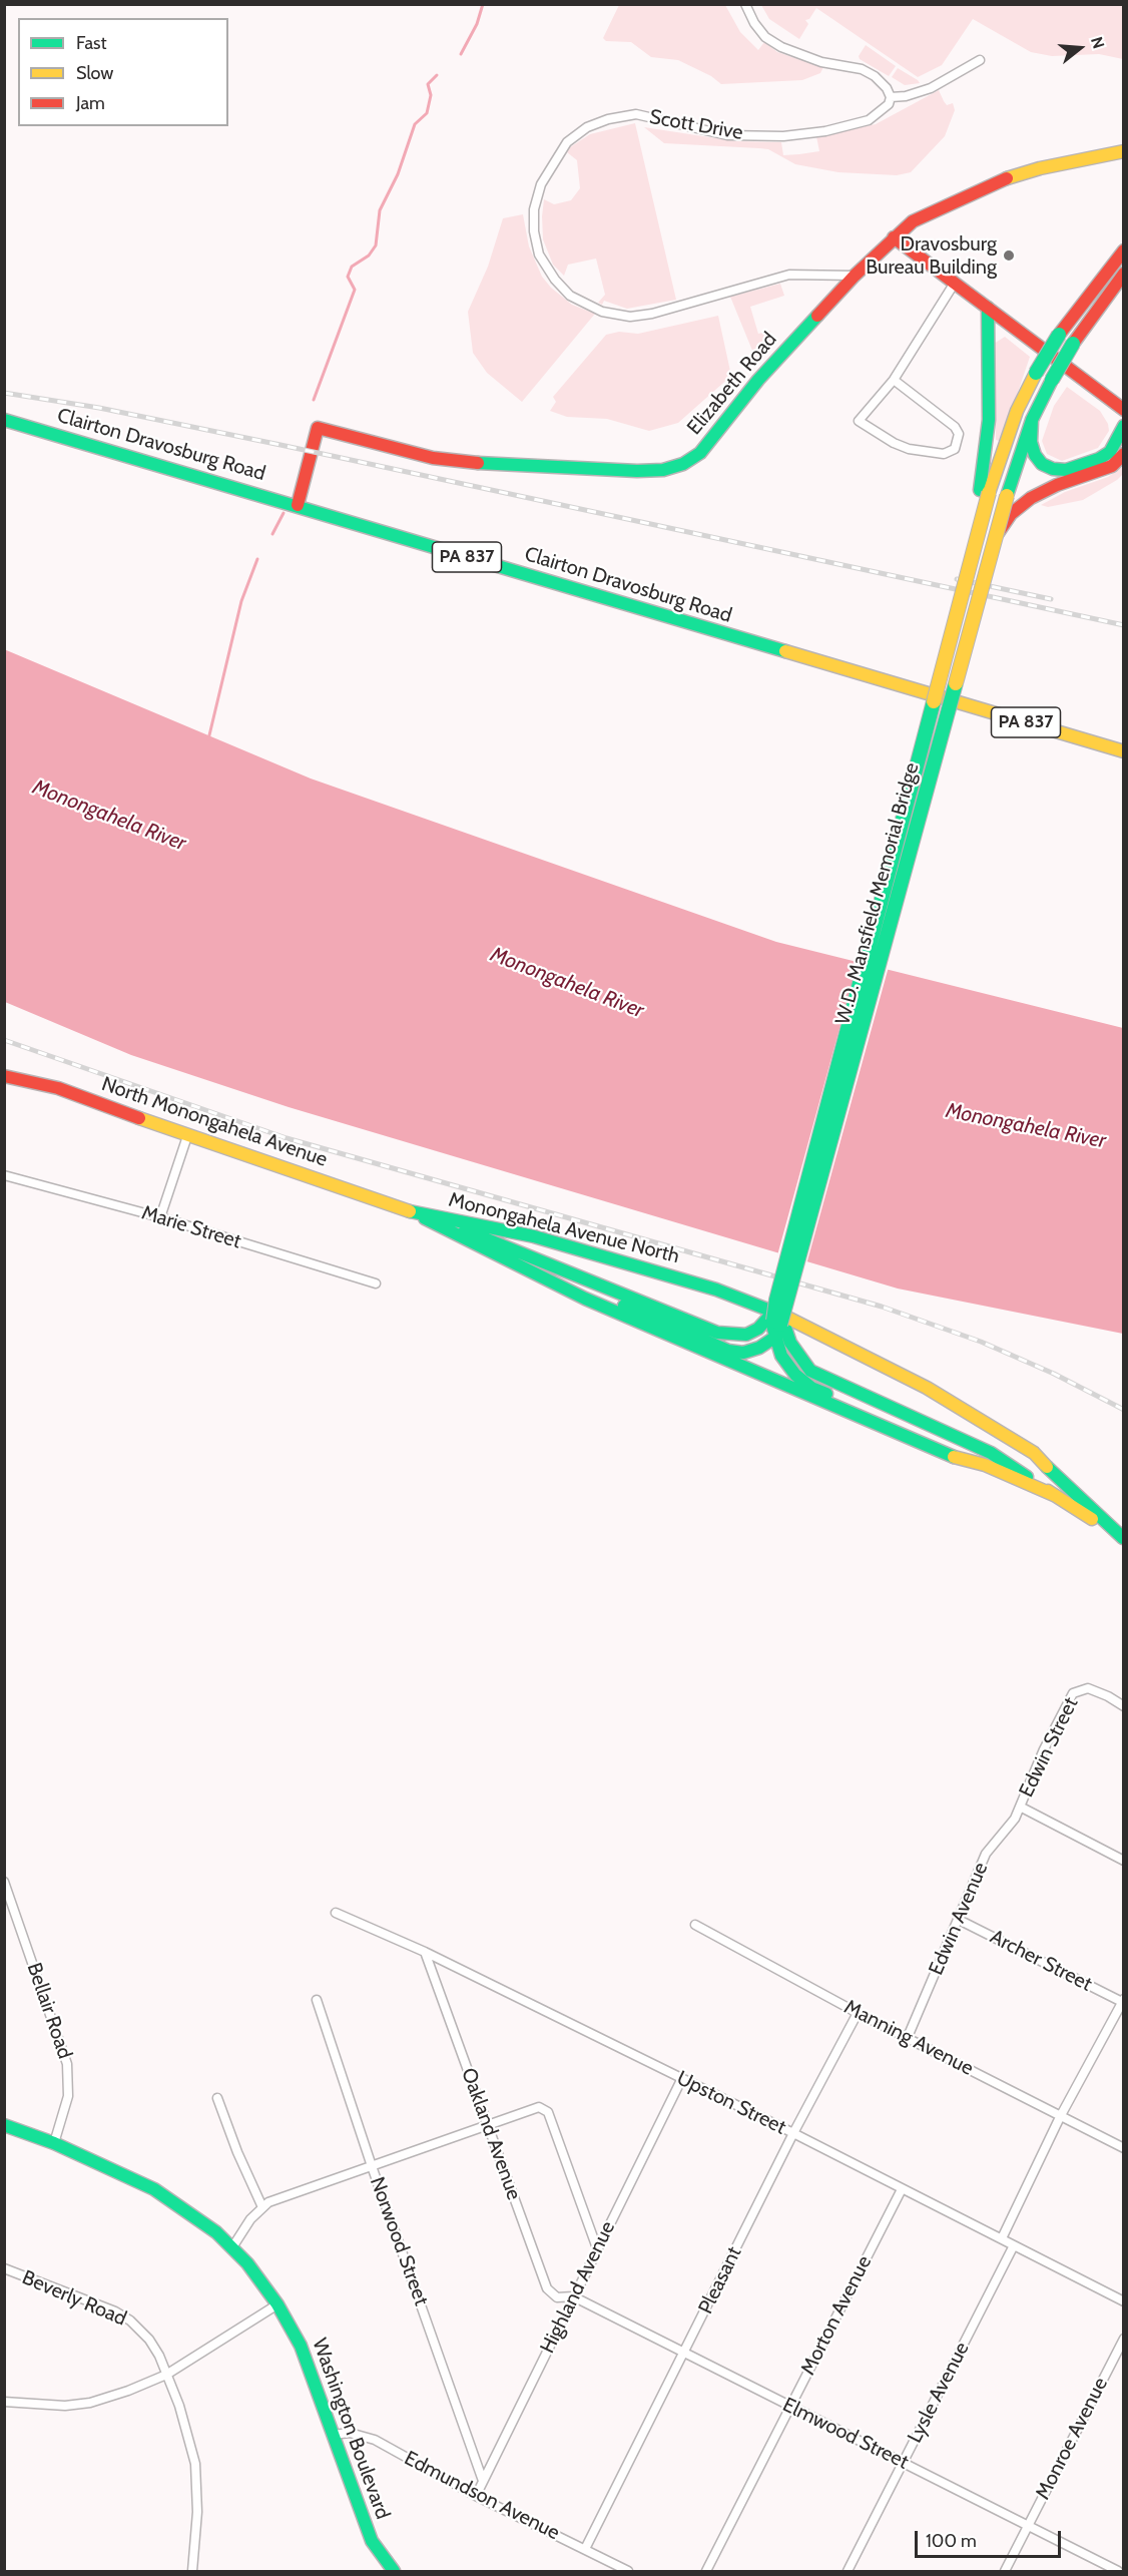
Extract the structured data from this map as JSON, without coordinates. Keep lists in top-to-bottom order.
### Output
{
  "streets": {
    "main road": [
      "Elizabeth Road",
      "Clairton Dravosburg Road",
      "PA 837",
      "W.D. Mansfield Memorial Bridge",
      "North Monongahela Avenue",
      "Monongahela Avenue North",
      "Washington Boulevard"
    ],
    "street": [
      "Scott Drive",
      "Marie Street",
      "Edwin Street",
      "Edwin Avenue",
      "Archer Street",
      "Bellair Road",
      "Manning Avenue",
      "Upston Street",
      "Oakland Avenue",
      "Norwood Street",
      "Pleasant",
      "Highland Avenue",
      "Beverly Road",
      "Morton Avenue",
      "Lysle Avenue",
      "Elmwood Street",
      "Monroe Avenue",
      "Edmundson Avenue"
    ]
  },
  "crossings": [
    ["Scott Drive", "Elizabeth Road"],
    ["Elizabeth Road", "Clairton Dravosburg Road"],
    ["Clairton Dravosburg Road", "PA 837"],
    ["Clairton Dravosburg Road", "W.D. Mansfield Memorial Bridge"],
    ["PA 837", "W.D. Mansfield Memorial Bridge"],
    ["North Monongahela Avenue", "Monongahela Avenue North"],
    ["Edwin Street", "Edwin Avenue"],
    ["Edwin Avenue", "Archer Street"],
    ["Edwin Avenue", "Manning Avenue"],
    ["Bellair Road", "Washington Boulevard"],
    ["Manning Avenue", "Pleasant"],
    ["Upston Street", "Oakland Avenue"],
    ["Upston Street", "Pleasant"],
    ["Upston Street", "Highland Avenue"],
    ["Upston Street", "Morton Avenue"],
    ["Upston Street", "Lysle Avenue"],
    ["Oakland Avenue", "Highland Avenue"],
    ["Oakland Avenue", "Elmwood Street"],
    ["Norwood Street", "Highland Avenue"],
    ["Pleasant", "Elmwood Street"],
    ["Pleasant", "Edmundson Avenue"],
    ["Highland Avenue", "Elmwood Street"],
    ["Highland Avenue", "Edmundson Avenue"],
    ["Morton Avenue", "Elmwood Street"],
    ["Lysle Avenue", "Elmwood Street"],
    ["Washington Boulevard", "Edmundson Avenue"],
    ["Elmwood Street", "Monroe Avenue"]
  ],
  "water": ["Monongahela River"],
  "places": ["Dravosburg Bureau Building"],
  "legend": ["Fast", "Slow", "Jam"],
  "scale_bar": "100 m",
  "north": "right"
}
